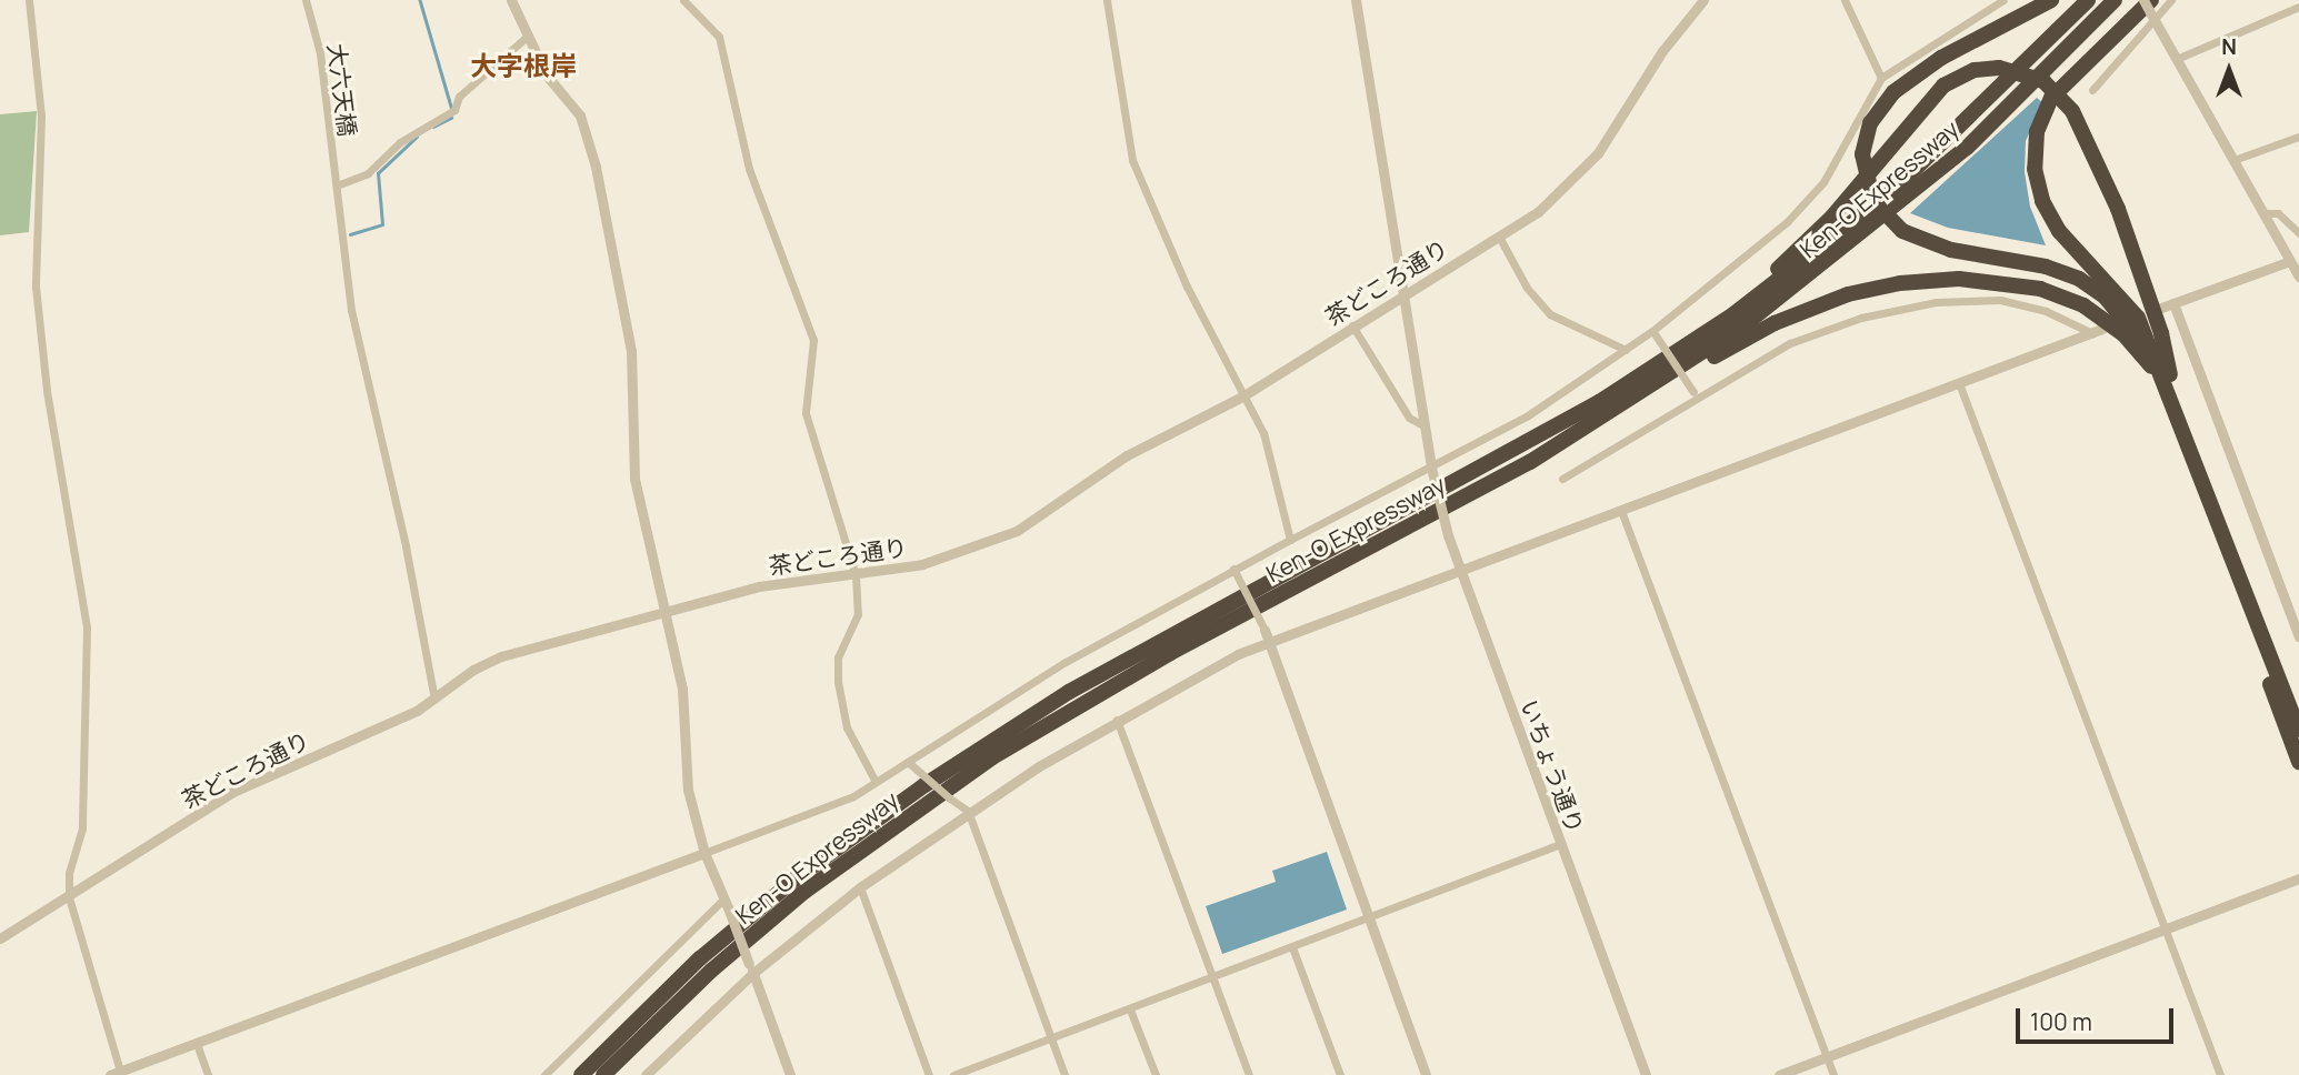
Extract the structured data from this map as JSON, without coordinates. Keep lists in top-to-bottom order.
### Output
{
  "streets": {
    "highway": ["Ken-O Expressway"],
    "street": ["大六天橋", "茶どころ通り", "いちょう通り"]
  },
  "crossings": [
    ["大六天橋", "茶どころ通り"],
    ["茶どころ通り", "いちょう通り"]
  ],
  "districts": ["大字根岸"],
  "scale_bar": "100 m",
  "north": "top"
}
